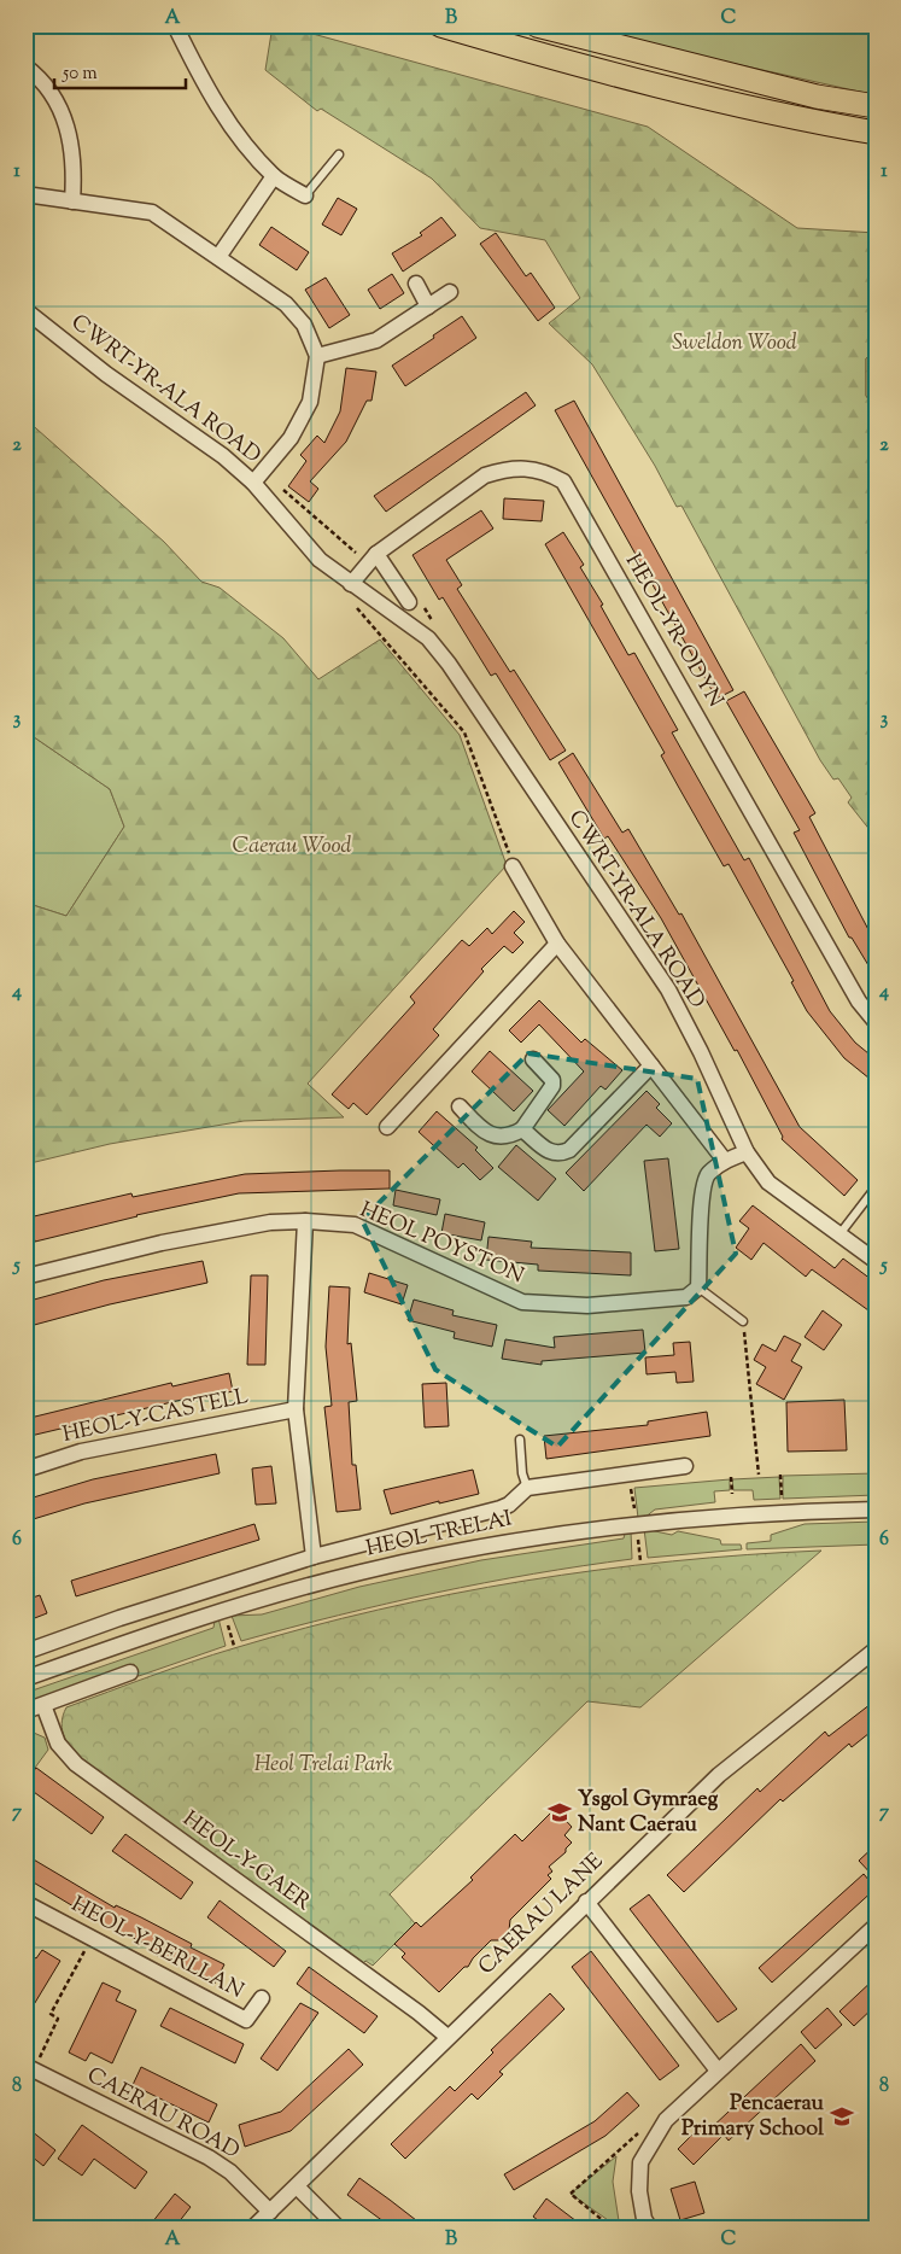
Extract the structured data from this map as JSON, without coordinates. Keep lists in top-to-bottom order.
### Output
{
  "streets": {
    "street": [
      "CWRT-YR-ALA ROAD",
      "HEOL-YR-ODYN",
      "HEOL POYSTON",
      "HEOL-Y-CASTELL",
      "HEOL TRELAI",
      "HEOL-Y-GAER",
      "CAERAU LANE",
      "HEOL-Y-BERLLAN",
      "CAERAU ROAD"
    ]
  },
  "crossings": [
    ["CWRT-YR-ALA ROAD", "HEOL-YR-ODYN"],
    ["HEOL-Y-GAER", "CAERAU LANE"],
    ["CAERAU LANE", "CAERAU ROAD"]
  ],
  "parks": ["Sweldon Wood", "Caerau Wood", "Heol Trelai Park"],
  "places": {
    "school or university": ["Ysgol Gymraeg Nant Caerau", "Pencaerau Primary School"]
  },
  "scale_bar": "50 m",
  "grid": {
    "columns": ["A", "B", "C"],
    "rows": [
      "1",
      "2",
      "3",
      "4",
      "5",
      "6",
      "7",
      "8"
    ]
  }
}
